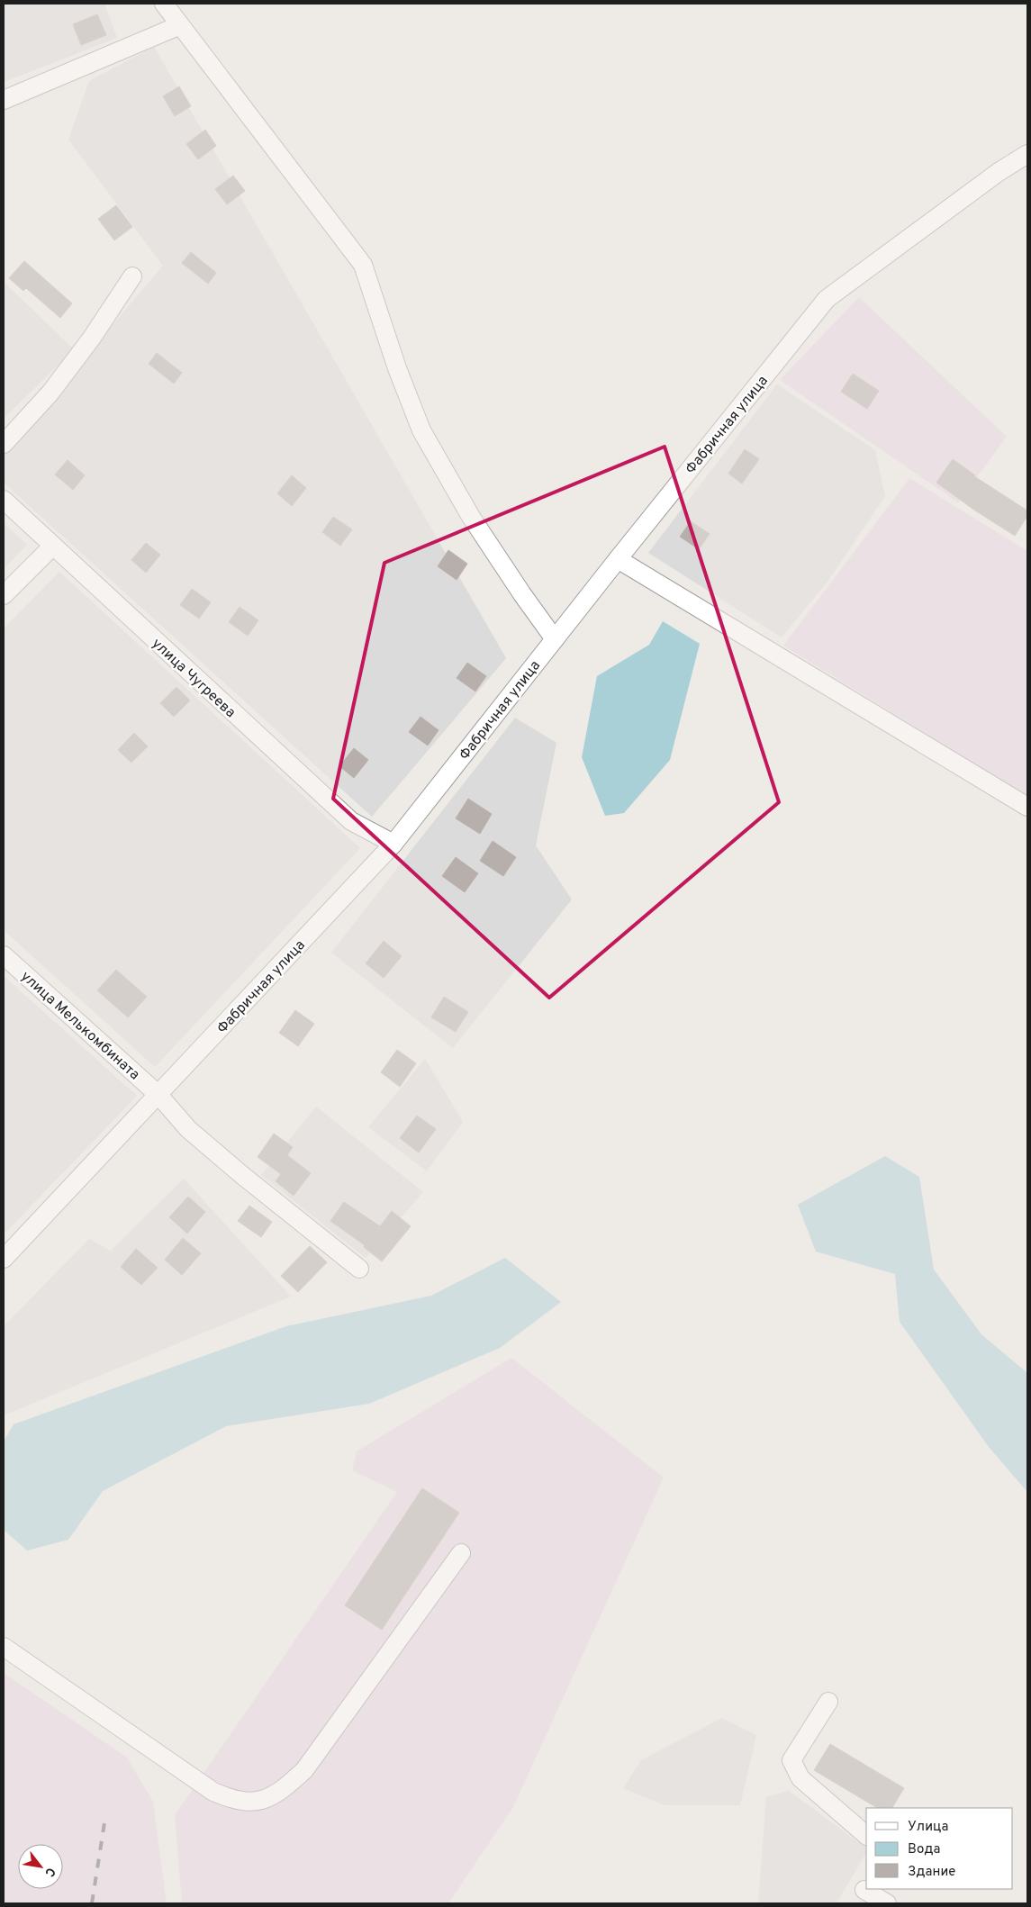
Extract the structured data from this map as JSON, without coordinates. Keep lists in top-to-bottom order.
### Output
{
  "streets": {
    "street": ["Фабричная улица", "улица Чугреева", "улица Мелькомбината"]
  },
  "crossings": [
    ["Фабричная улица", "улица Чугреева"],
    ["Фабричная улица", "улица Мелькомбината"]
  ],
  "legend": ["Улица", "Вода", "Здание"],
  "north": "bottom right"
}
